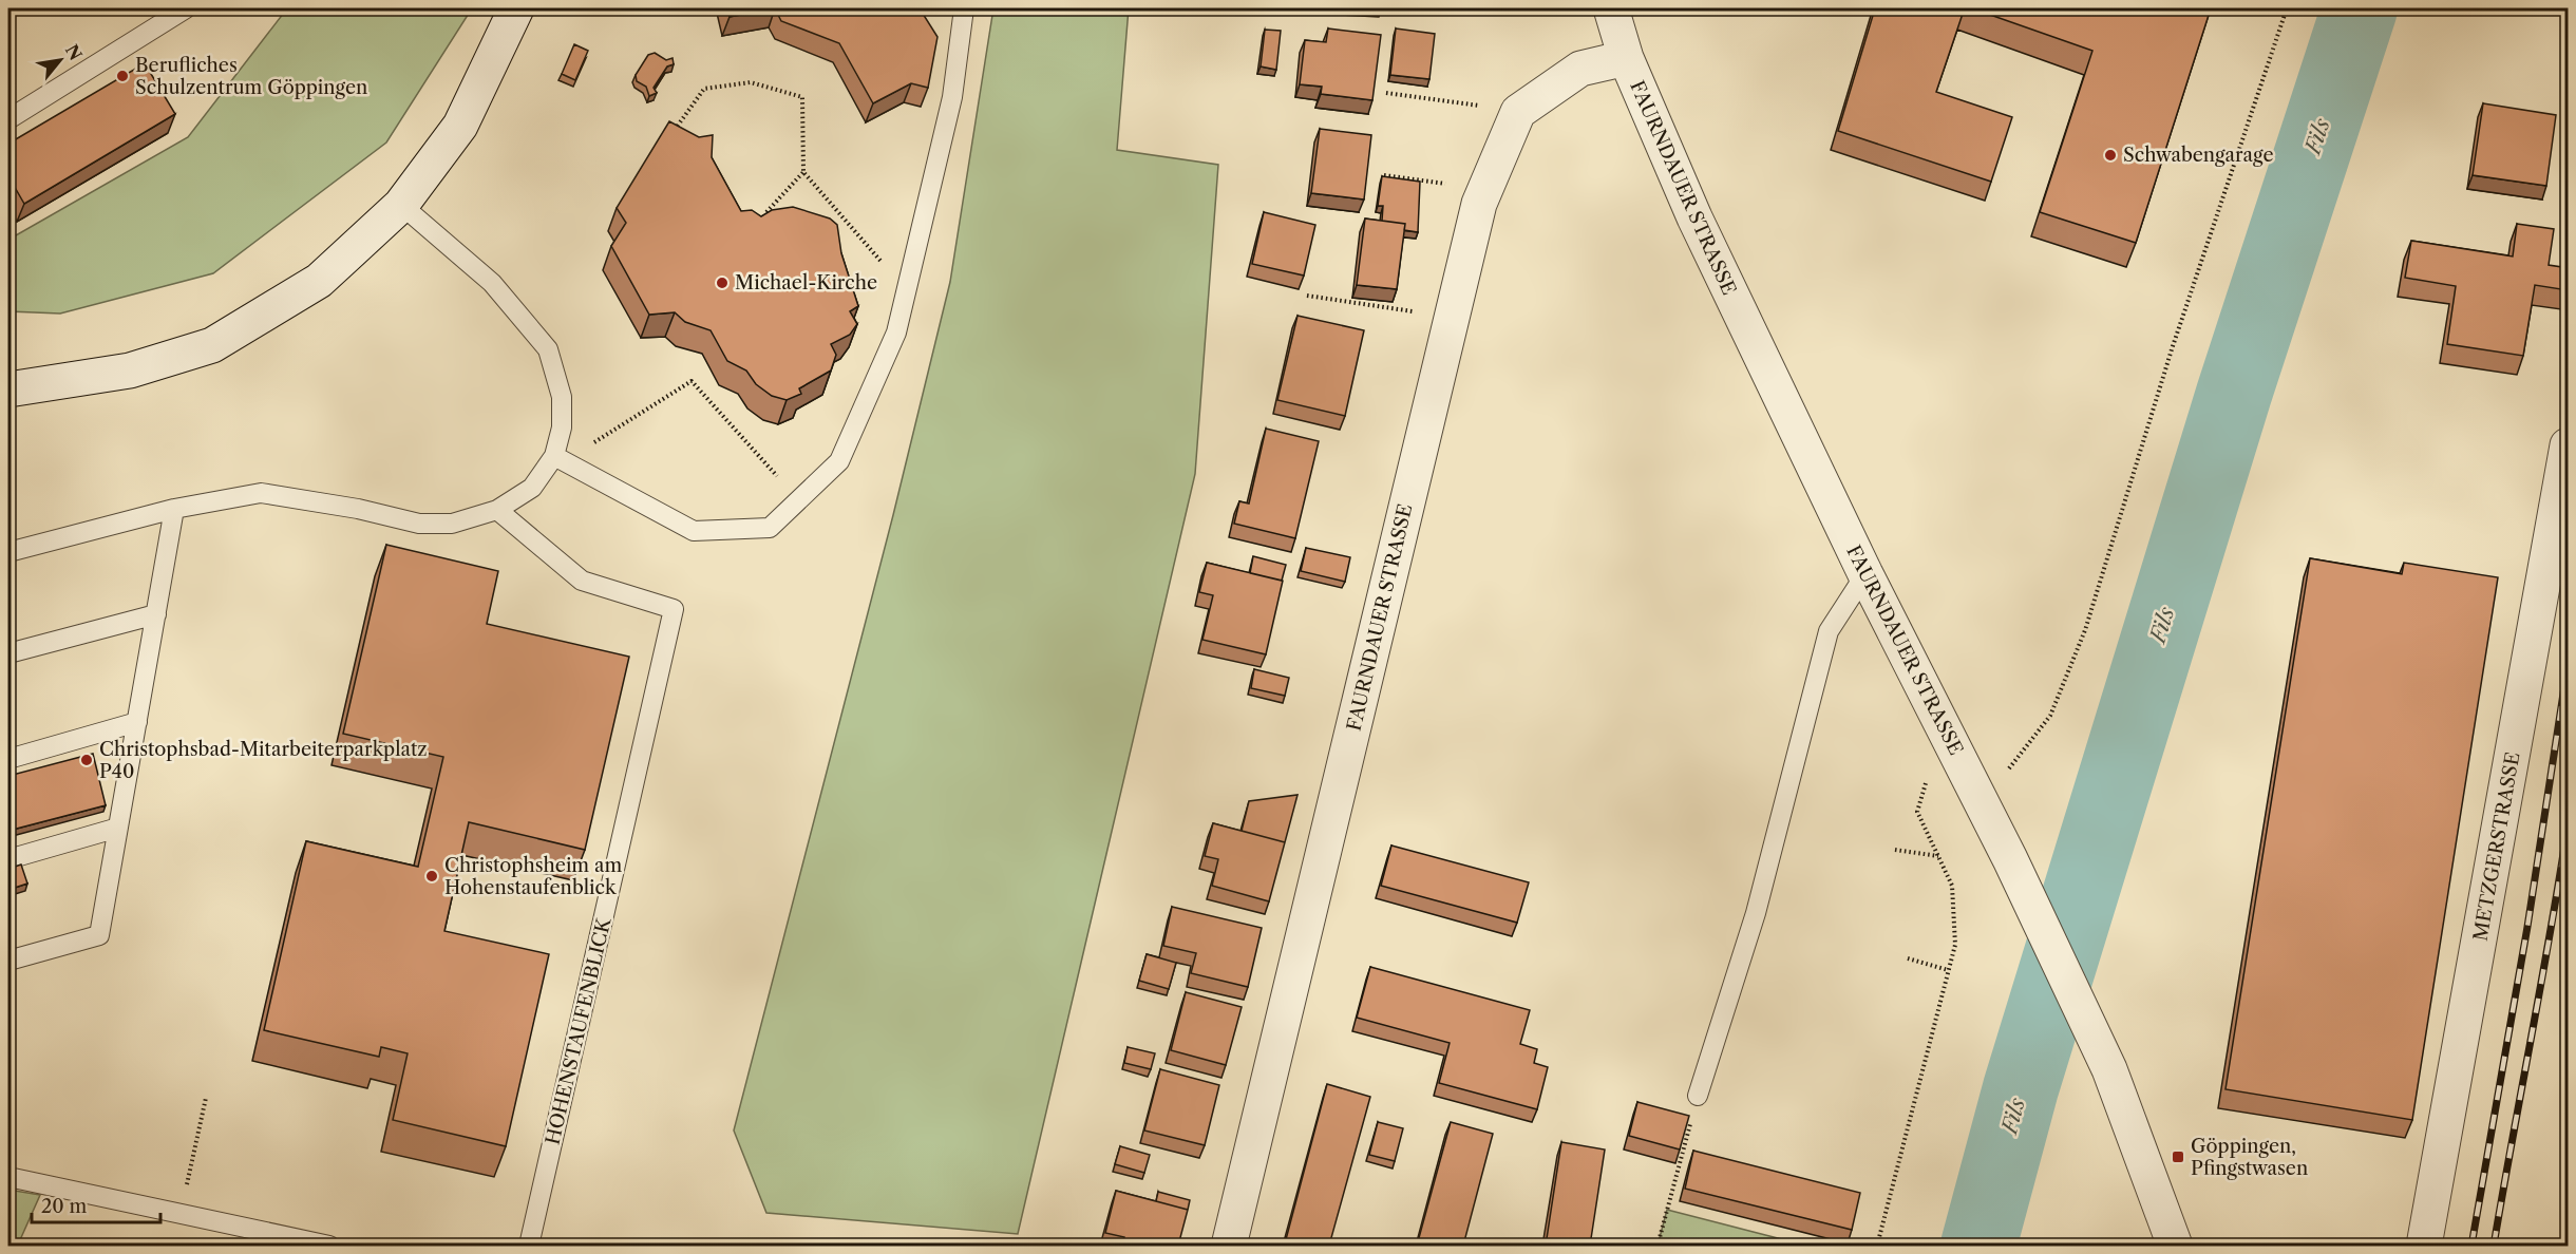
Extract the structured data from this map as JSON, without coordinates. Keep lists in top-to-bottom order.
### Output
{
  "streets": {
    "street": ["FAURNDAUER STRASSE", "METZGERSTRASSE"],
    "lane": ["HOHENSTAUFENBLICK"]
  },
  "water": ["Fils"],
  "places": {
    "other": [
      "Berufliches Schulzentrum Göppingen",
      "Schwabengarage",
      "Michael-Kirche",
      "Christophsbad-Mitarbeiterparkplatz P40",
      "Christophsheim am Hohenstaufenblick"
    ],
    "transit": ["Göppingen, Pfingstwasen"]
  },
  "scale_bar": "20 m",
  "north": "top right"
}
